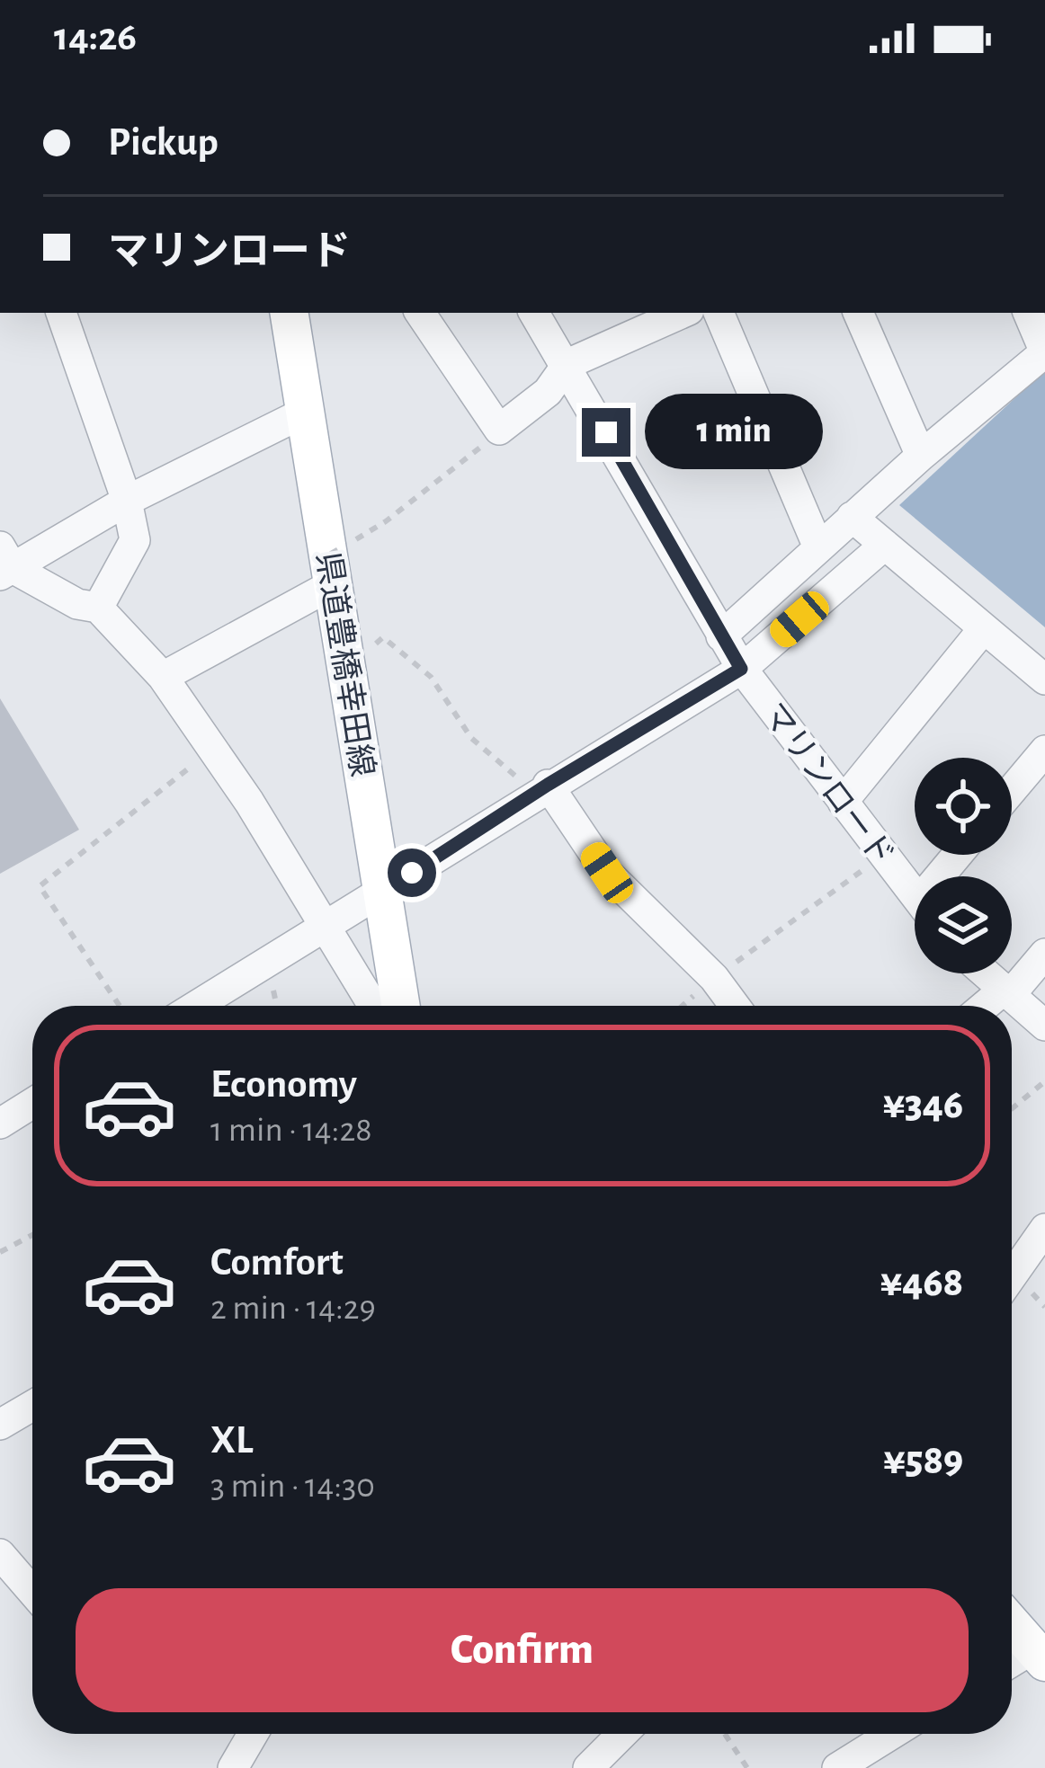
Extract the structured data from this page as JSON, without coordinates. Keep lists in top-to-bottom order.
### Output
{
  "streets": {
    "main road": ["県道豊橋幸田線"],
    "street": ["マリンロード"]
  },
  "page": {
    "status": "14:26",
    "banner": ["Pickup", "マリンロード"],
    "bubble": "1 min",
    "list": [
      {
        "name": "Economy",
        "note": "1 min · 14:28",
        "value": "¥346"
      },
      {
        "name": "Comfort",
        "note": "2 min · 14:29",
        "value": "¥468"
      },
      {
        "name": "XL",
        "note": "3 min · 14:30",
        "value": "¥589"
      }
    ],
    "buttons": "Confirm"
  }
}
